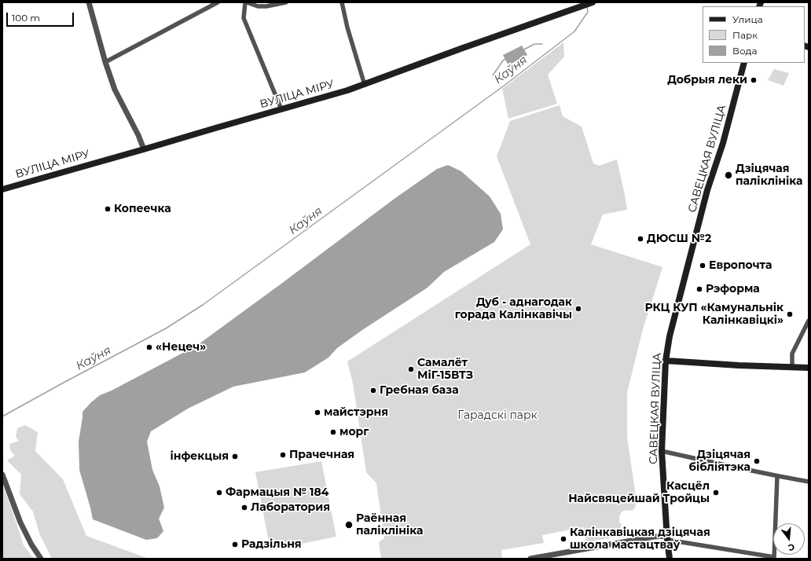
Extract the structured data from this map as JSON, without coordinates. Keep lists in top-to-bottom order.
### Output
{
  "streets": {
    "main road": ["ВУЛІЦА МІРУ", "САВЕЦКАЯ ВУЛІЦА"]
  },
  "water": ["Каўня"],
  "parks": ["Гарадскі парк"],
  "places": [
    "Добрыя леки",
    "Дзіцячая паліклініка",
    "Копеечка",
    "ДЮСШ №2",
    "Европочта",
    "Рэформа",
    "Дуб - аднагодак горада Калінкавічы",
    "РКЦ КУП «Камунальнік Калінкавіцкі»",
    "«Нецеч»",
    "Самалёт МіГ-15ВТЗ",
    "Гребная база",
    "майстэрня",
    "морг",
    "Прачечная",
    "інфекцыя",
    "Дзіцячая бібліятэка",
    "Фармацыя № 184",
    "Касцёл Найсвяцейшай Тройцы",
    "Лаборатория",
    "Раённая паліклініка",
    "Калінкавіцкая дзіцячая школа мастацтваў",
    "Радзільня"
  ],
  "legend": ["Улица", "Парк", "Вода"],
  "scale_bar": "100 m",
  "north": "bottom"
}
